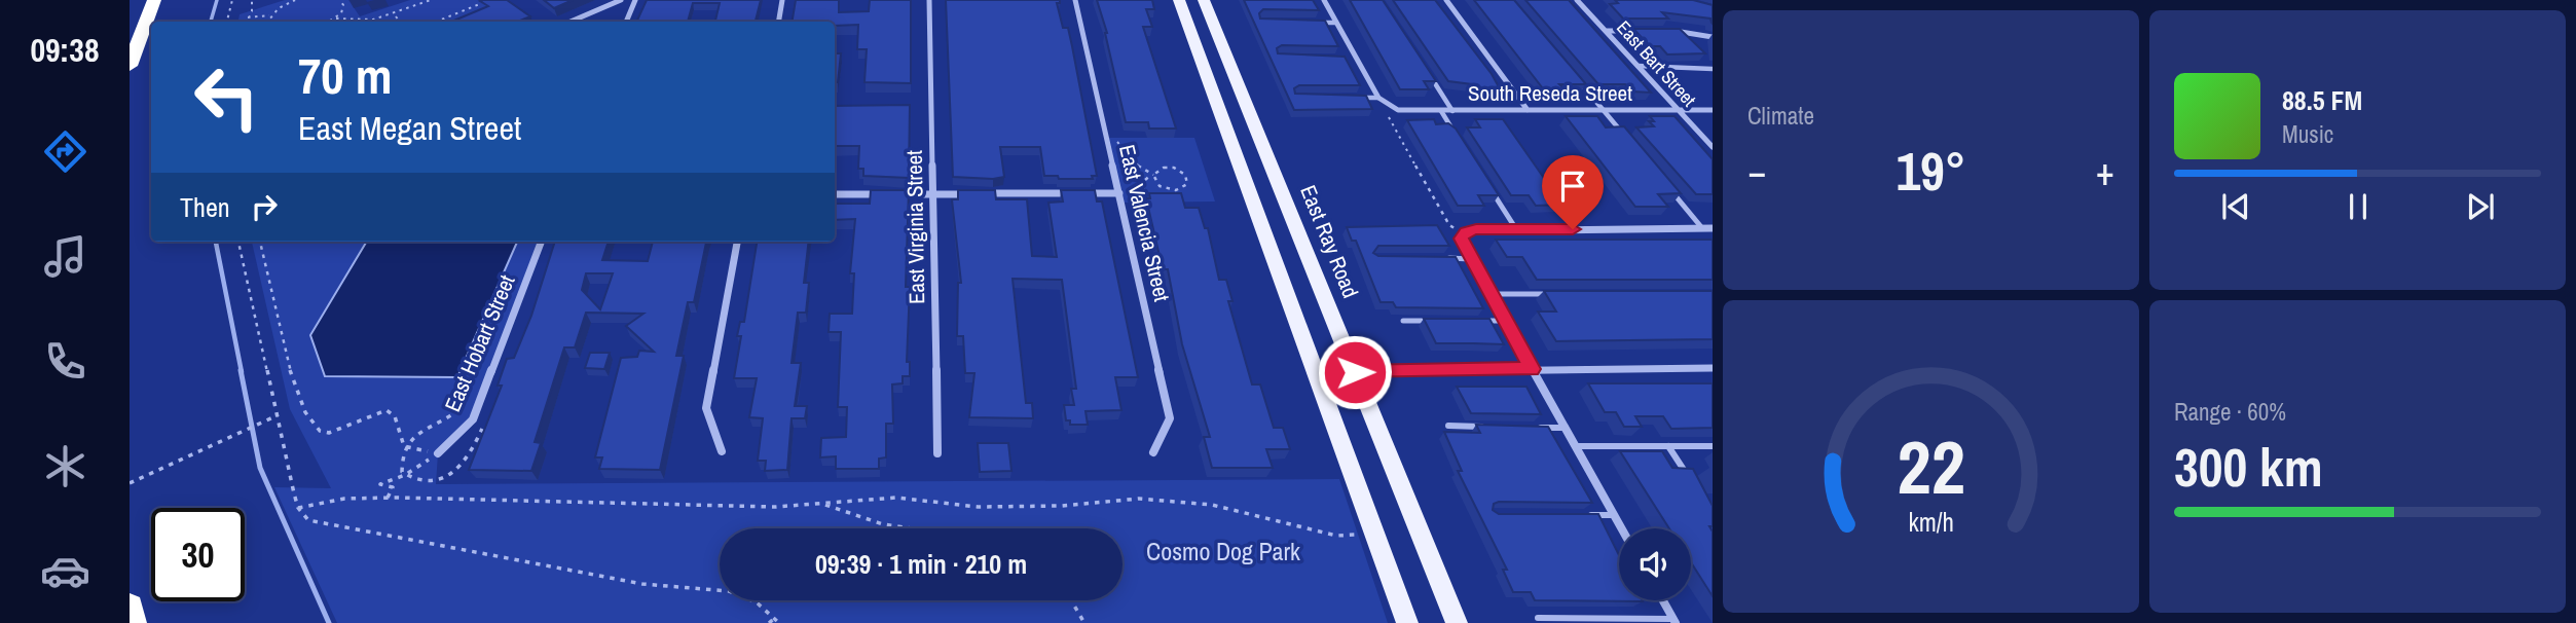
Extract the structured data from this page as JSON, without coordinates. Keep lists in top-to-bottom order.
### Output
{
  "streets": {
    "main road": ["East Ray Road"],
    "street": [
      "East Bart Street",
      "South Reseda Street",
      "East Valencia Street",
      "East Virginia Street",
      "East Hobart Street"
    ]
  },
  "crossings": [
    ["East Bart Street", "South Reseda Street"]
  ],
  "parks": ["Cosmo Dog Park"],
  "page": {
    "tabs": "09:38",
    "tile": [
      "Climate",
      ["Range · 60%", "300 km"]
    ],
    "turn": ["70 m", "East Megan Street"],
    "song": ["88.5 FM", "Music"],
    "heat": ["−", "19°", "+"],
    "then": "Then",
    "limit": "30",
    "trip": "09:39 · 1 min · 210 m",
    "gauge": ["22", "km/h"]
  }
}
